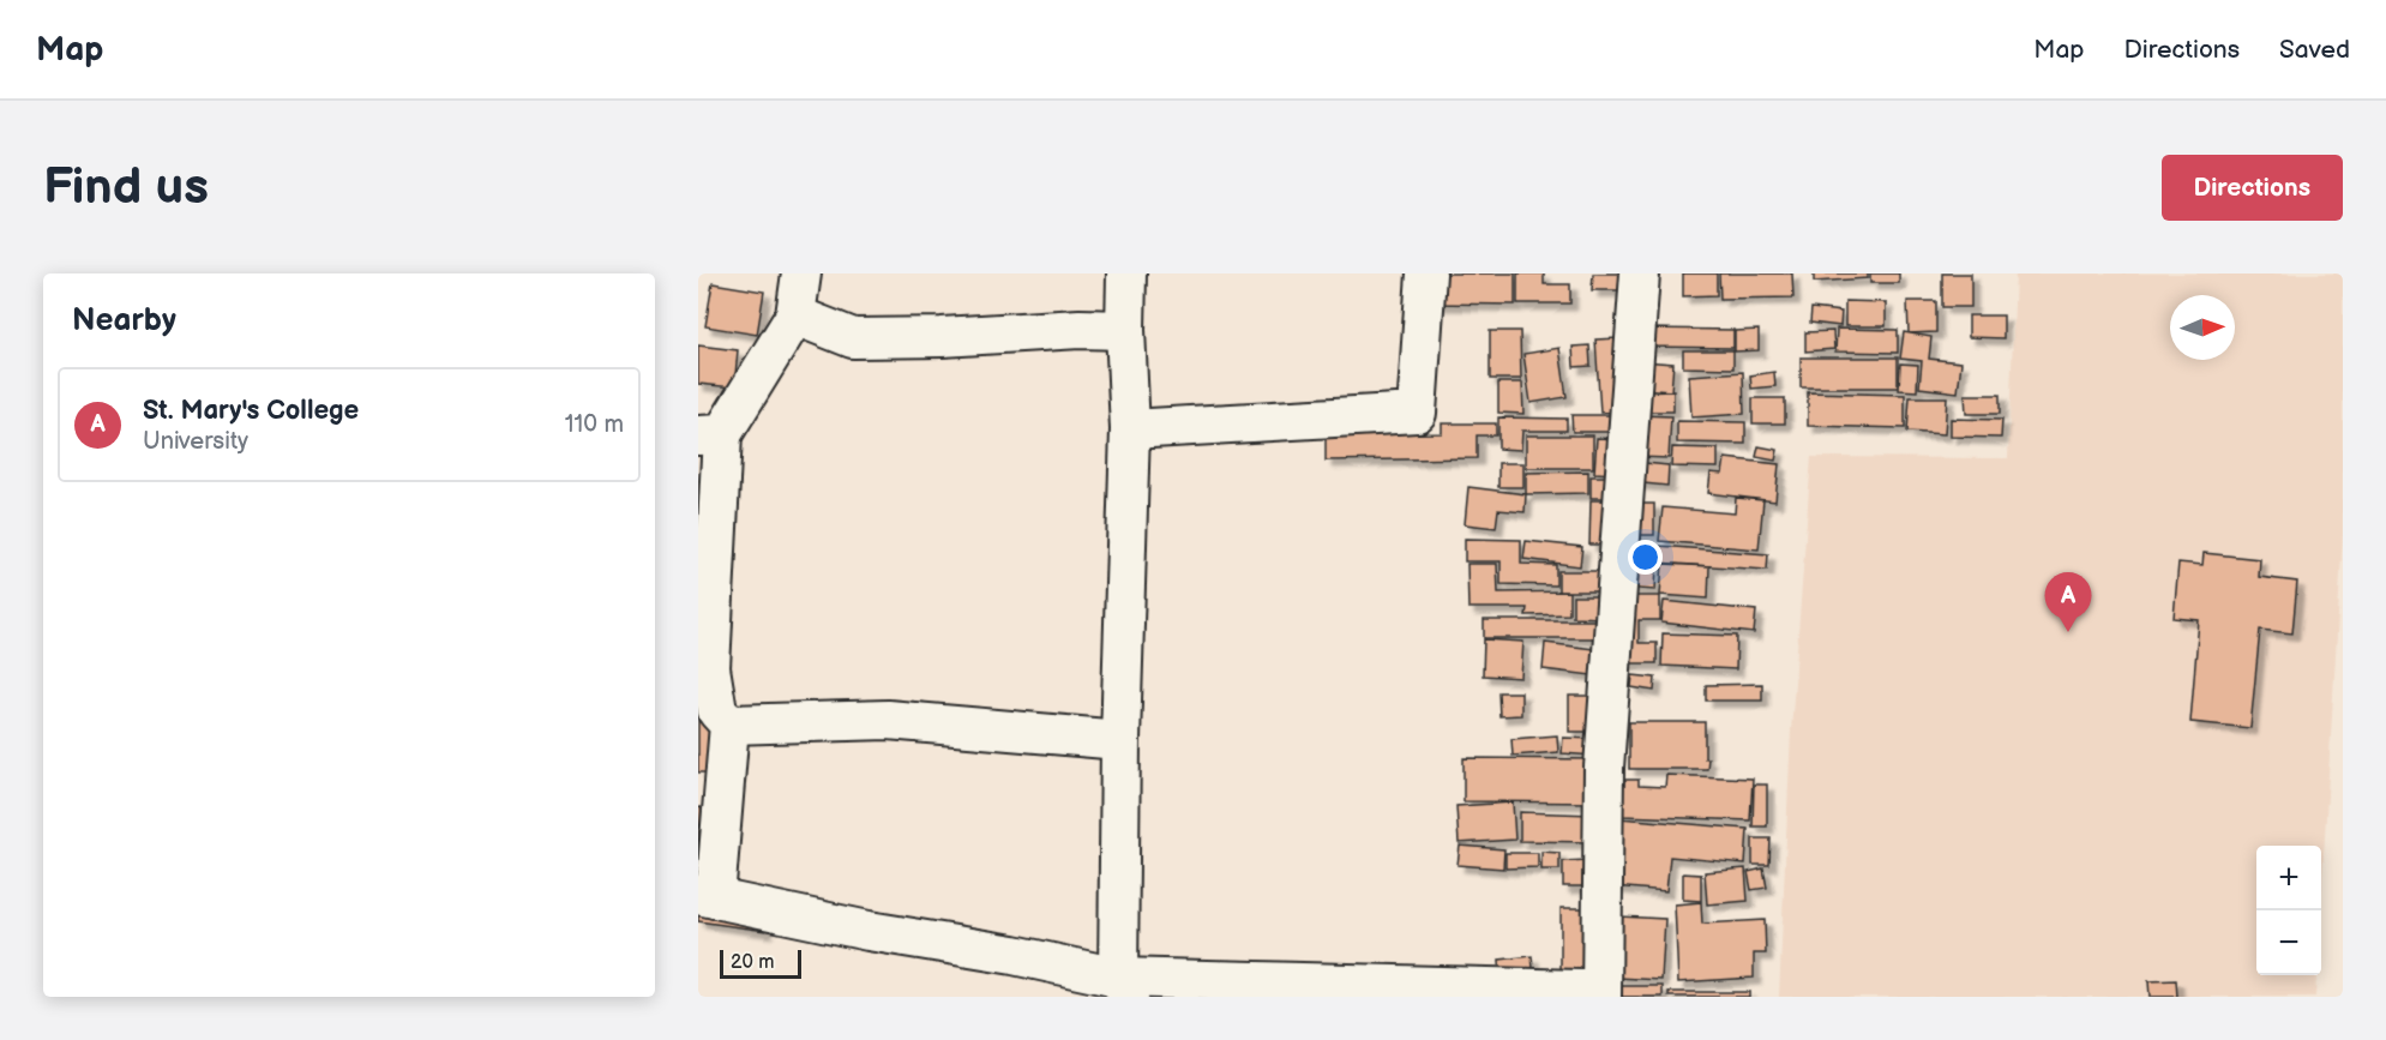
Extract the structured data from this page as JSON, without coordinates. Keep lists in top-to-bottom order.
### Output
{
  "scale_bar": "20 m",
  "north": "right",
  "page": {
    "header": "Map",
    "nav": ["Map", "Directions", "Saved"],
    "buttons": "Directions",
    "title": "Find us",
    "heading": "Nearby",
    "list": [
      {
        "mark": "A",
        "name": "St. Mary's College",
        "note": "University",
        "value": "110 m"
      }
    ],
    "pins": "A",
    "map_buttons": ["+", "−"],
    "scale": "20 m"
  }
}
